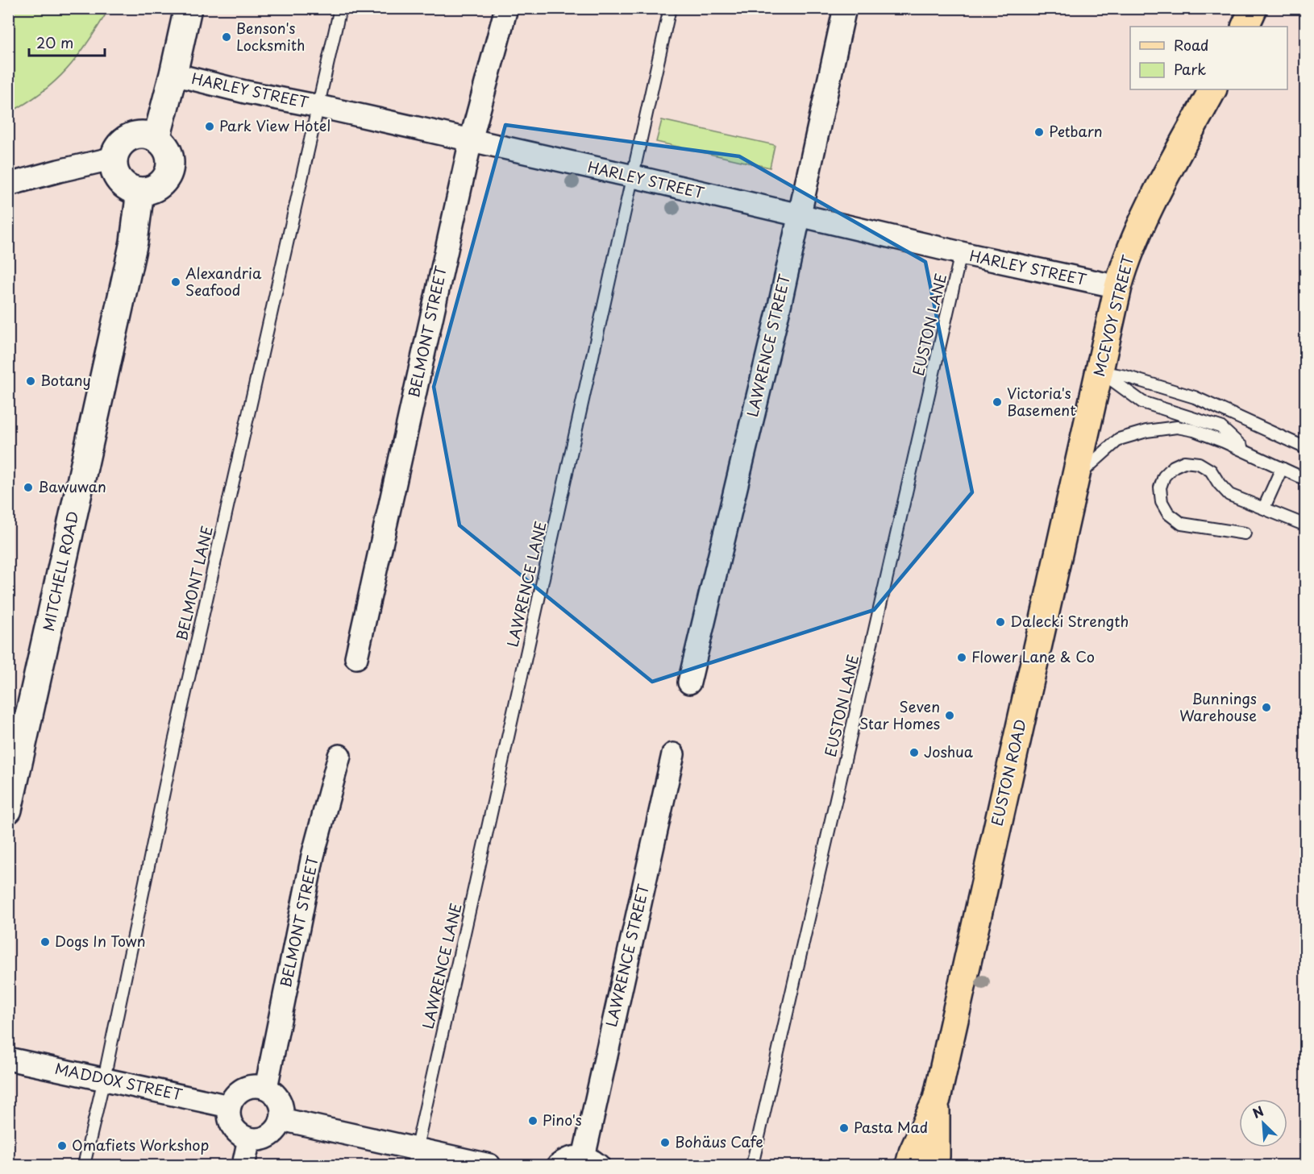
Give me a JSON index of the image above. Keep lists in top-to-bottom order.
{
  "streets": {
    "main road": ["MCEVOY STREET", "EUSTON ROAD"],
    "street": [
      "HARLEY STREET",
      "BELMONT STREET",
      "LAWRENCE STREET",
      "MITCHELL ROAD",
      "MADDOX STREET"
    ],
    "lane": ["EUSTON LANE", "BELMONT LANE", "LAWRENCE LANE"]
  },
  "crossings": [
    ["HARLEY STREET", "MCEVOY STREET"],
    ["HARLEY STREET", "EUSTON LANE"],
    ["HARLEY STREET", "BELMONT STREET"],
    ["HARLEY STREET", "LAWRENCE STREET"],
    ["HARLEY STREET", "BELMONT LANE"],
    ["HARLEY STREET", "LAWRENCE LANE"],
    ["MCEVOY STREET", "EUSTON ROAD"],
    ["BELMONT STREET", "MADDOX STREET"],
    ["BELMONT LANE", "MADDOX STREET"]
  ],
  "places": [
    "Benson's Locksmith",
    "Park View Hotel",
    "Petbarn",
    "Alexandria Seafood",
    "Botany",
    "Victoria's Basement",
    "Bawuwan",
    "Dalecki Strength",
    "Flower Lane & Co",
    "Bunnings Warehouse",
    "Seven Star Homes",
    "Joshua",
    "Dogs In Town",
    "Pino's",
    "Pasta Mad",
    "Bohäus Cafe",
    "Omafiets Workshop"
  ],
  "legend": ["Road", "Park"],
  "scale_bar": "20 m",
  "north": "top left"
}
